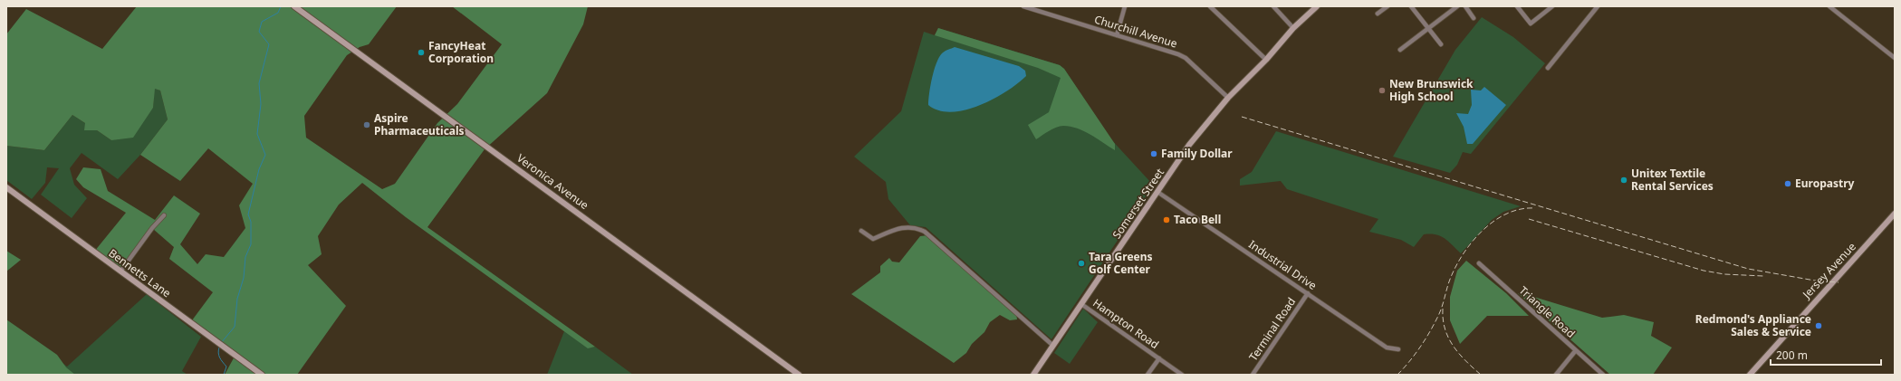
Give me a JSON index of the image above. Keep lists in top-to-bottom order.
{
  "streets": {
    "street": [
      "Churchill Avenue",
      "Veronica Avenue",
      "Somerset Street",
      "Industrial Drive",
      "Jersey Avenue",
      "Bennetts Lane",
      "Triangle Road",
      "Hampton Road",
      "Terminal Road"
    ]
  },
  "crossings": [
    ["Churchill Avenue", "Somerset Street"],
    ["Somerset Street", "Industrial Drive"],
    ["Somerset Street", "Hampton Road"],
    ["Industrial Drive", "Terminal Road"]
  ],
  "places": [
    "FancyHeat Corporation",
    "New Brunswick High School",
    "Aspire Pharmaceuticals",
    "Family Dollar",
    "Unitex Textile Rental Services",
    "Europastry",
    "Taco Bell",
    "Tara Greens Golf Center",
    "Redmond's Appliance Sales & Service"
  ],
  "scale_bar": "200 m"
}
